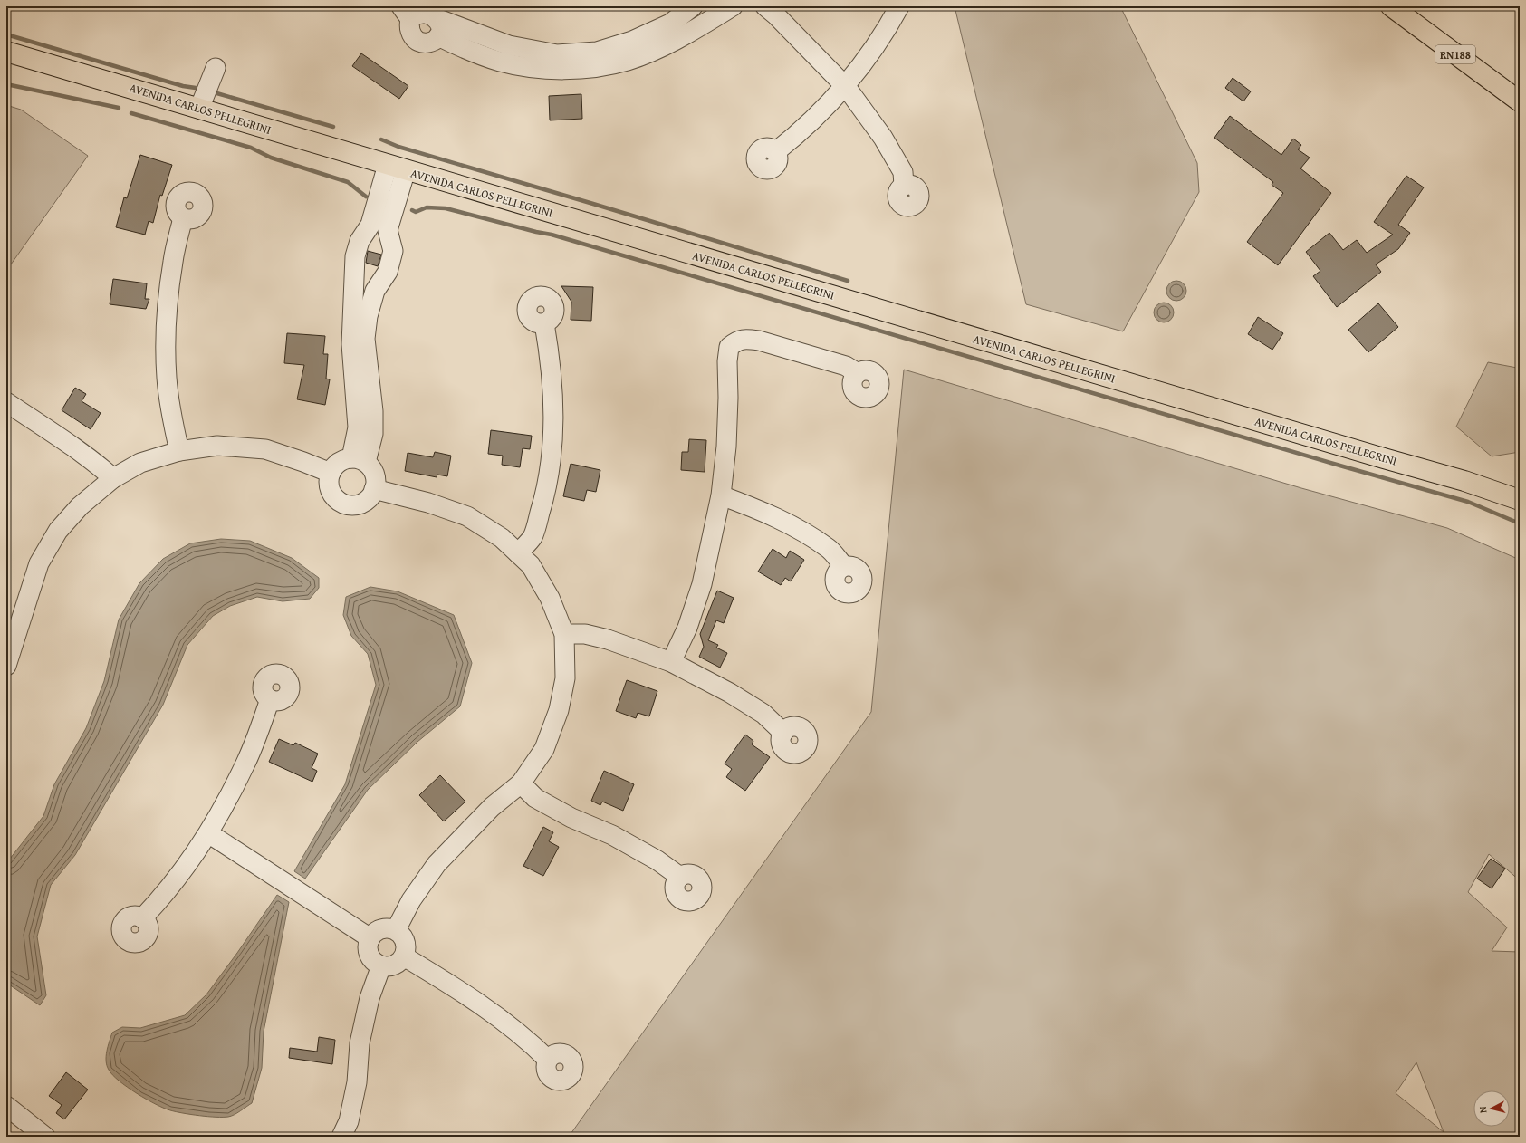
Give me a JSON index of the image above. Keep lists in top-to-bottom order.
{
  "streets": {
    "main road": ["RN188", "AVENIDA CARLOS PELLEGRINI"]
  },
  "north": "left"
}
